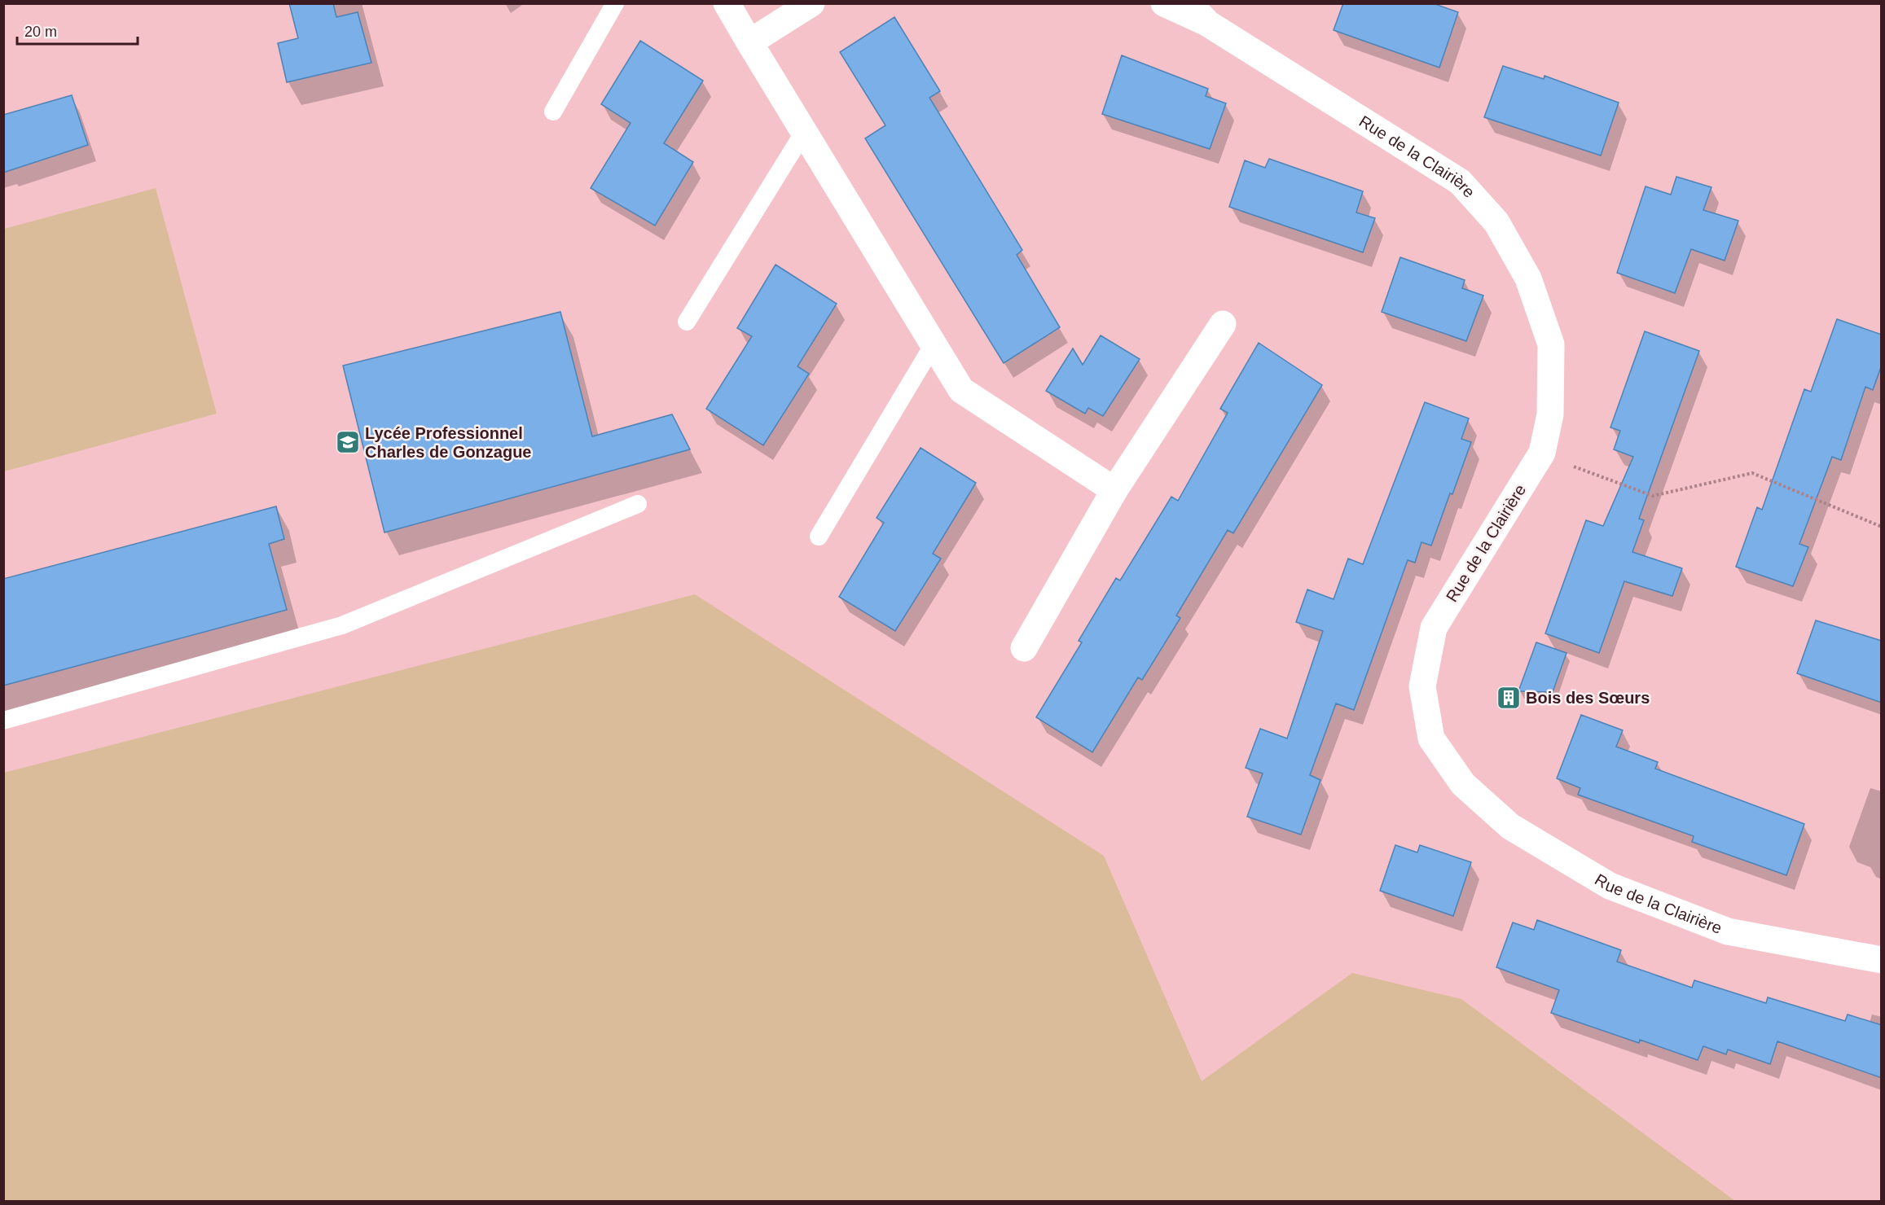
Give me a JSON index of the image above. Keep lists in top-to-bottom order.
{
  "streets": {
    "street": ["Rue de la Clairière"]
  },
  "places": {
    "school or university": ["Lycée Professionnel Charles de Gonzague"],
    "building": ["Bois des Sœurs"]
  },
  "scale_bar": "20 m"
}
